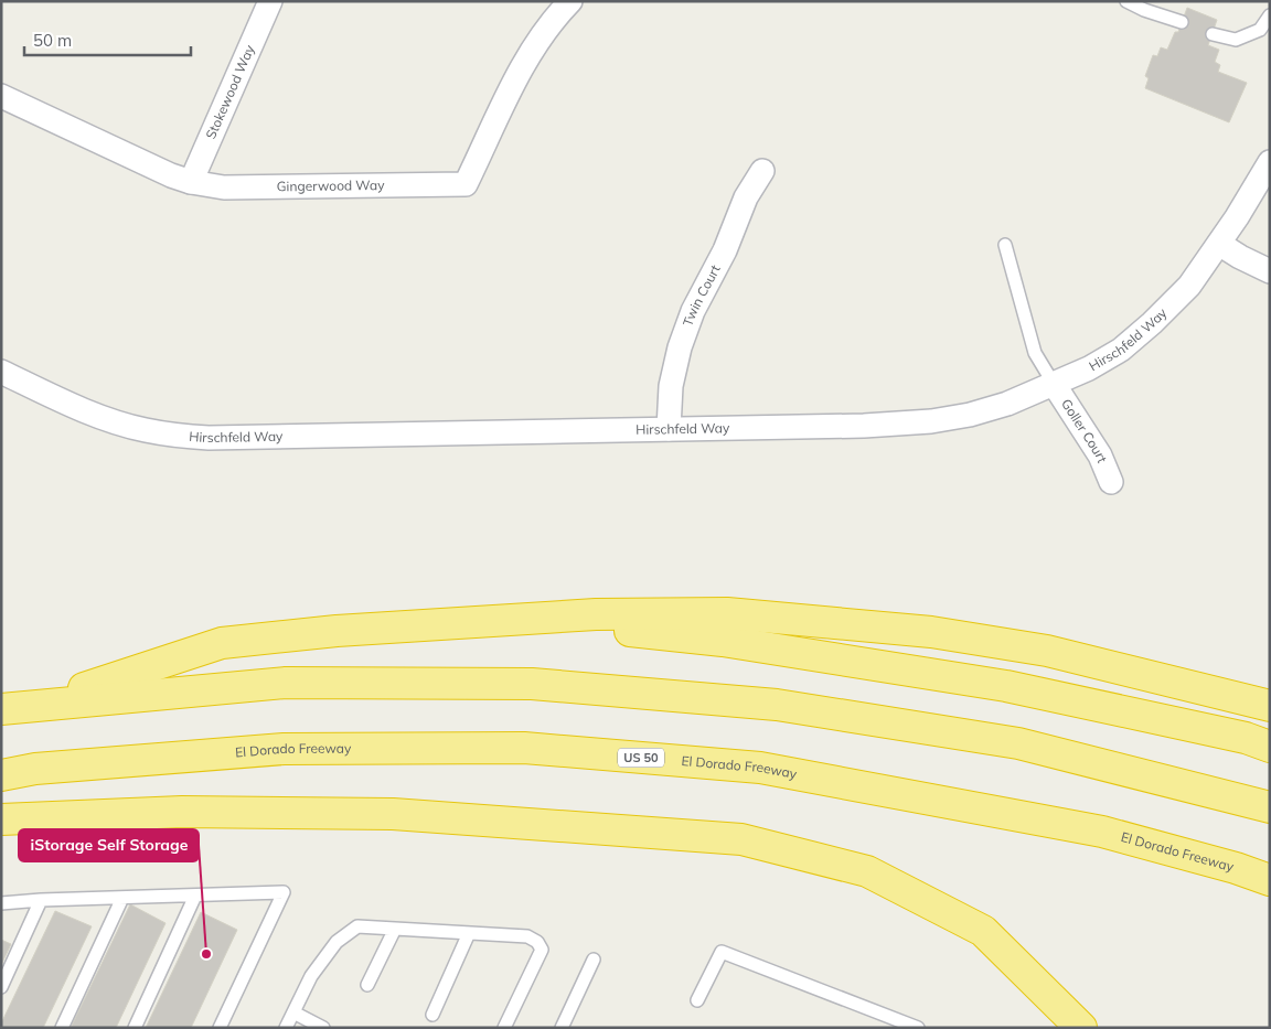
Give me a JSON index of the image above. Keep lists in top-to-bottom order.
{
  "streets": {
    "highway": ["El Dorado Freeway", "US 50"],
    "street": [
      "Stokewood Way",
      "Gingerwood Way",
      "Twin Court",
      "Hirschfeld Way",
      "Goller Court"
    ]
  },
  "crossings": [
    ["Stokewood Way", "Gingerwood Way"],
    ["Twin Court", "Hirschfeld Way"],
    ["Hirschfeld Way", "Goller Court"]
  ],
  "places": ["iStorage Self Storage"],
  "scale_bar": "50 m"
}
